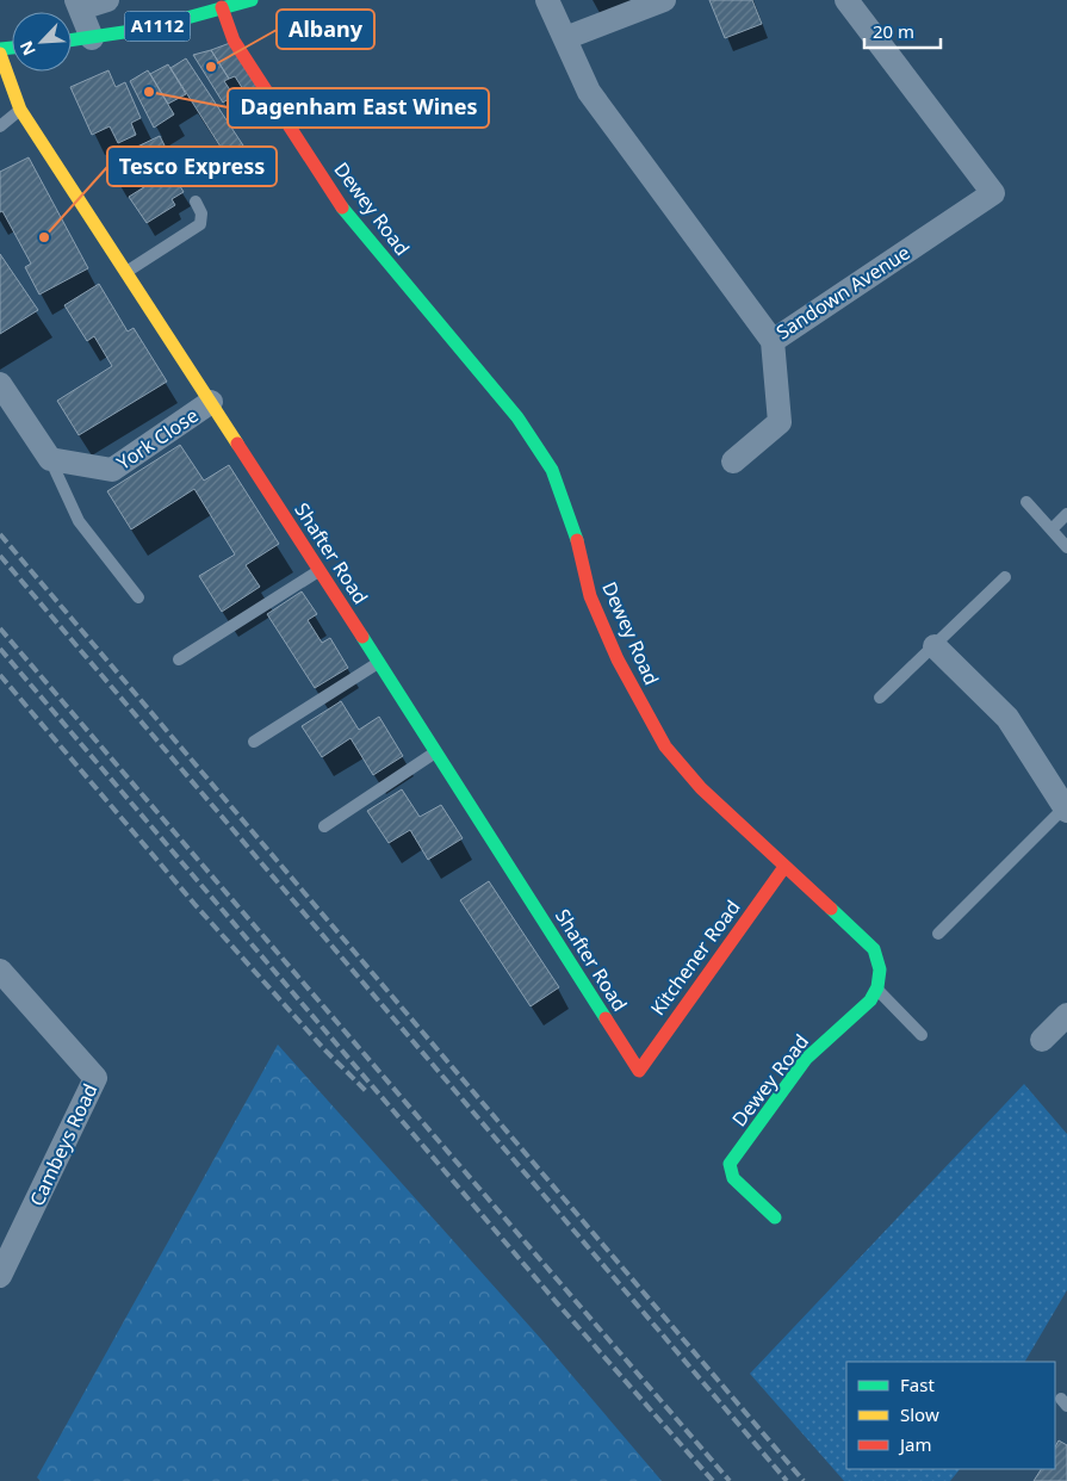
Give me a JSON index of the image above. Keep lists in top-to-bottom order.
{
  "streets": {
    "street": [
      "A1112",
      "Dewey Road",
      "Sandown Avenue",
      "York Close",
      "Shafter Road",
      "Kitchener Road",
      "Cambeys Road"
    ]
  },
  "crossings": [
    ["A1112", "Dewey Road"],
    ["Dewey Road", "Kitchener Road"],
    ["York Close", "Shafter Road"],
    ["Shafter Road", "Kitchener Road"]
  ],
  "places": ["Albany", "Dagenham East Wines", "Tesco Express"],
  "legend": ["Fast", "Slow", "Jam"],
  "scale_bar": "20 m",
  "north": "bottom left"
}
